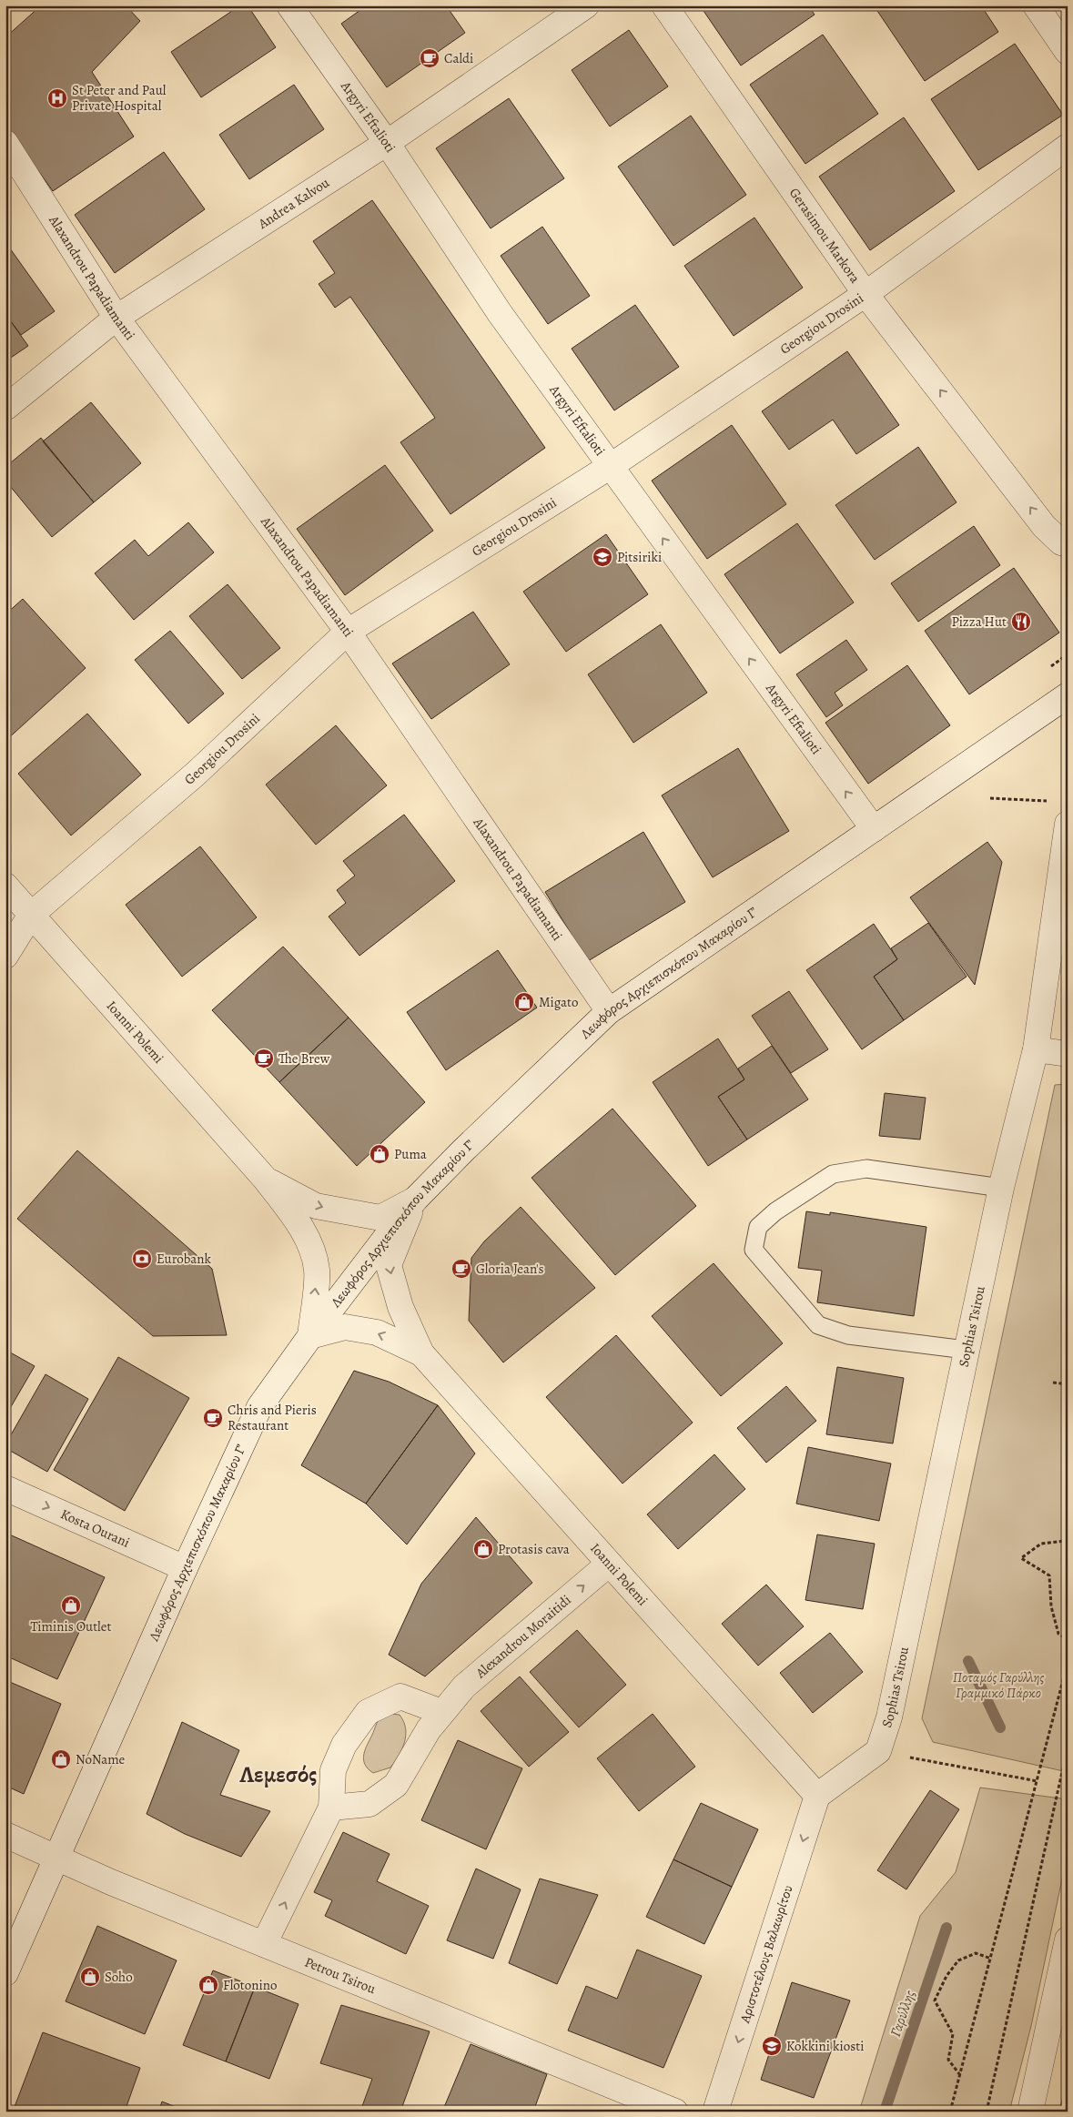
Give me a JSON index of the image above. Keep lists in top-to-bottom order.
{
  "streets": {
    "street": [
      "Argyri Eftalioti",
      "Andrea Kalvou",
      "Gerasimou Markora",
      "Alaxandrou Papadiamanti",
      "Georgiou Drosini",
      "Λεωφόρος Αρχιεπισκόπου Μακαρίου Γ’",
      "Ioanni Polemi",
      "Sophias Tsirou",
      "Kosta Ourani",
      "Alexandrou Moraitidi",
      "Αριστοτέλους Βαλαωρίτου",
      "Petrou Tsirou"
    ]
  },
  "crossings": [
    ["Argyri Eftalioti", "Andrea Kalvou"],
    ["Argyri Eftalioti", "Georgiou Drosini"],
    ["Argyri Eftalioti", "Λεωφόρος Αρχιεπισκόπου Μακαρίου Γ’"],
    ["Andrea Kalvou", "Alaxandrou Papadiamanti"],
    ["Gerasimou Markora", "Georgiou Drosini"],
    ["Alaxandrou Papadiamanti", "Georgiou Drosini"],
    ["Alaxandrou Papadiamanti", "Λεωφόρος Αρχιεπισκόπου Μακαρίου Γ’"],
    ["Georgiou Drosini", "Ioanni Polemi"],
    ["Λεωφόρος Αρχιεπισκόπου Μακαρίου Γ’", "Ioanni Polemi"],
    ["Λεωφόρος Αρχιεπισκόπου Μακαρίου Γ’", "Kosta Ourani"],
    ["Λεωφόρος Αρχιεπισκόπου Μακαρίου Γ’", "Petrou Tsirou"],
    ["Ioanni Polemi", "Alexandrou Moraitidi"],
    ["Ioanni Polemi", "Αριστοτέλους Βαλαωρίτου"]
  ],
  "one_way": [
    "Argyri Eftalioti",
    "Gerasimou Markora",
    "Kosta Ourani",
    "Alexandrou Moraitidi",
    "Αριστοτέλους Βαλαωρίτου"
  ],
  "districts": ["Λεμεσός"],
  "water": ["Γαρύλλης"],
  "parks": ["Ποταμός Γαρύλλης Γραμμικό Πάρκο"],
  "places": {
    "cafe": [
      "Caldi",
      "The Brew",
      "Gloria Jean's",
      "Chris and Pieris Restaurant"
    ],
    "hospital": ["St Peter and Paul Private Hospital"],
    "school or university": ["Pitsiriki", "Kokkini kiosti"],
    "restaurant": ["Pizza Hut"],
    "shop": [
      "Migato",
      "Puma",
      "Protasis cava",
      "Timinis Outlet",
      "NoName",
      "Soho",
      "Flotonino"
    ],
    "bank": ["Eurobank"]
  }
}
